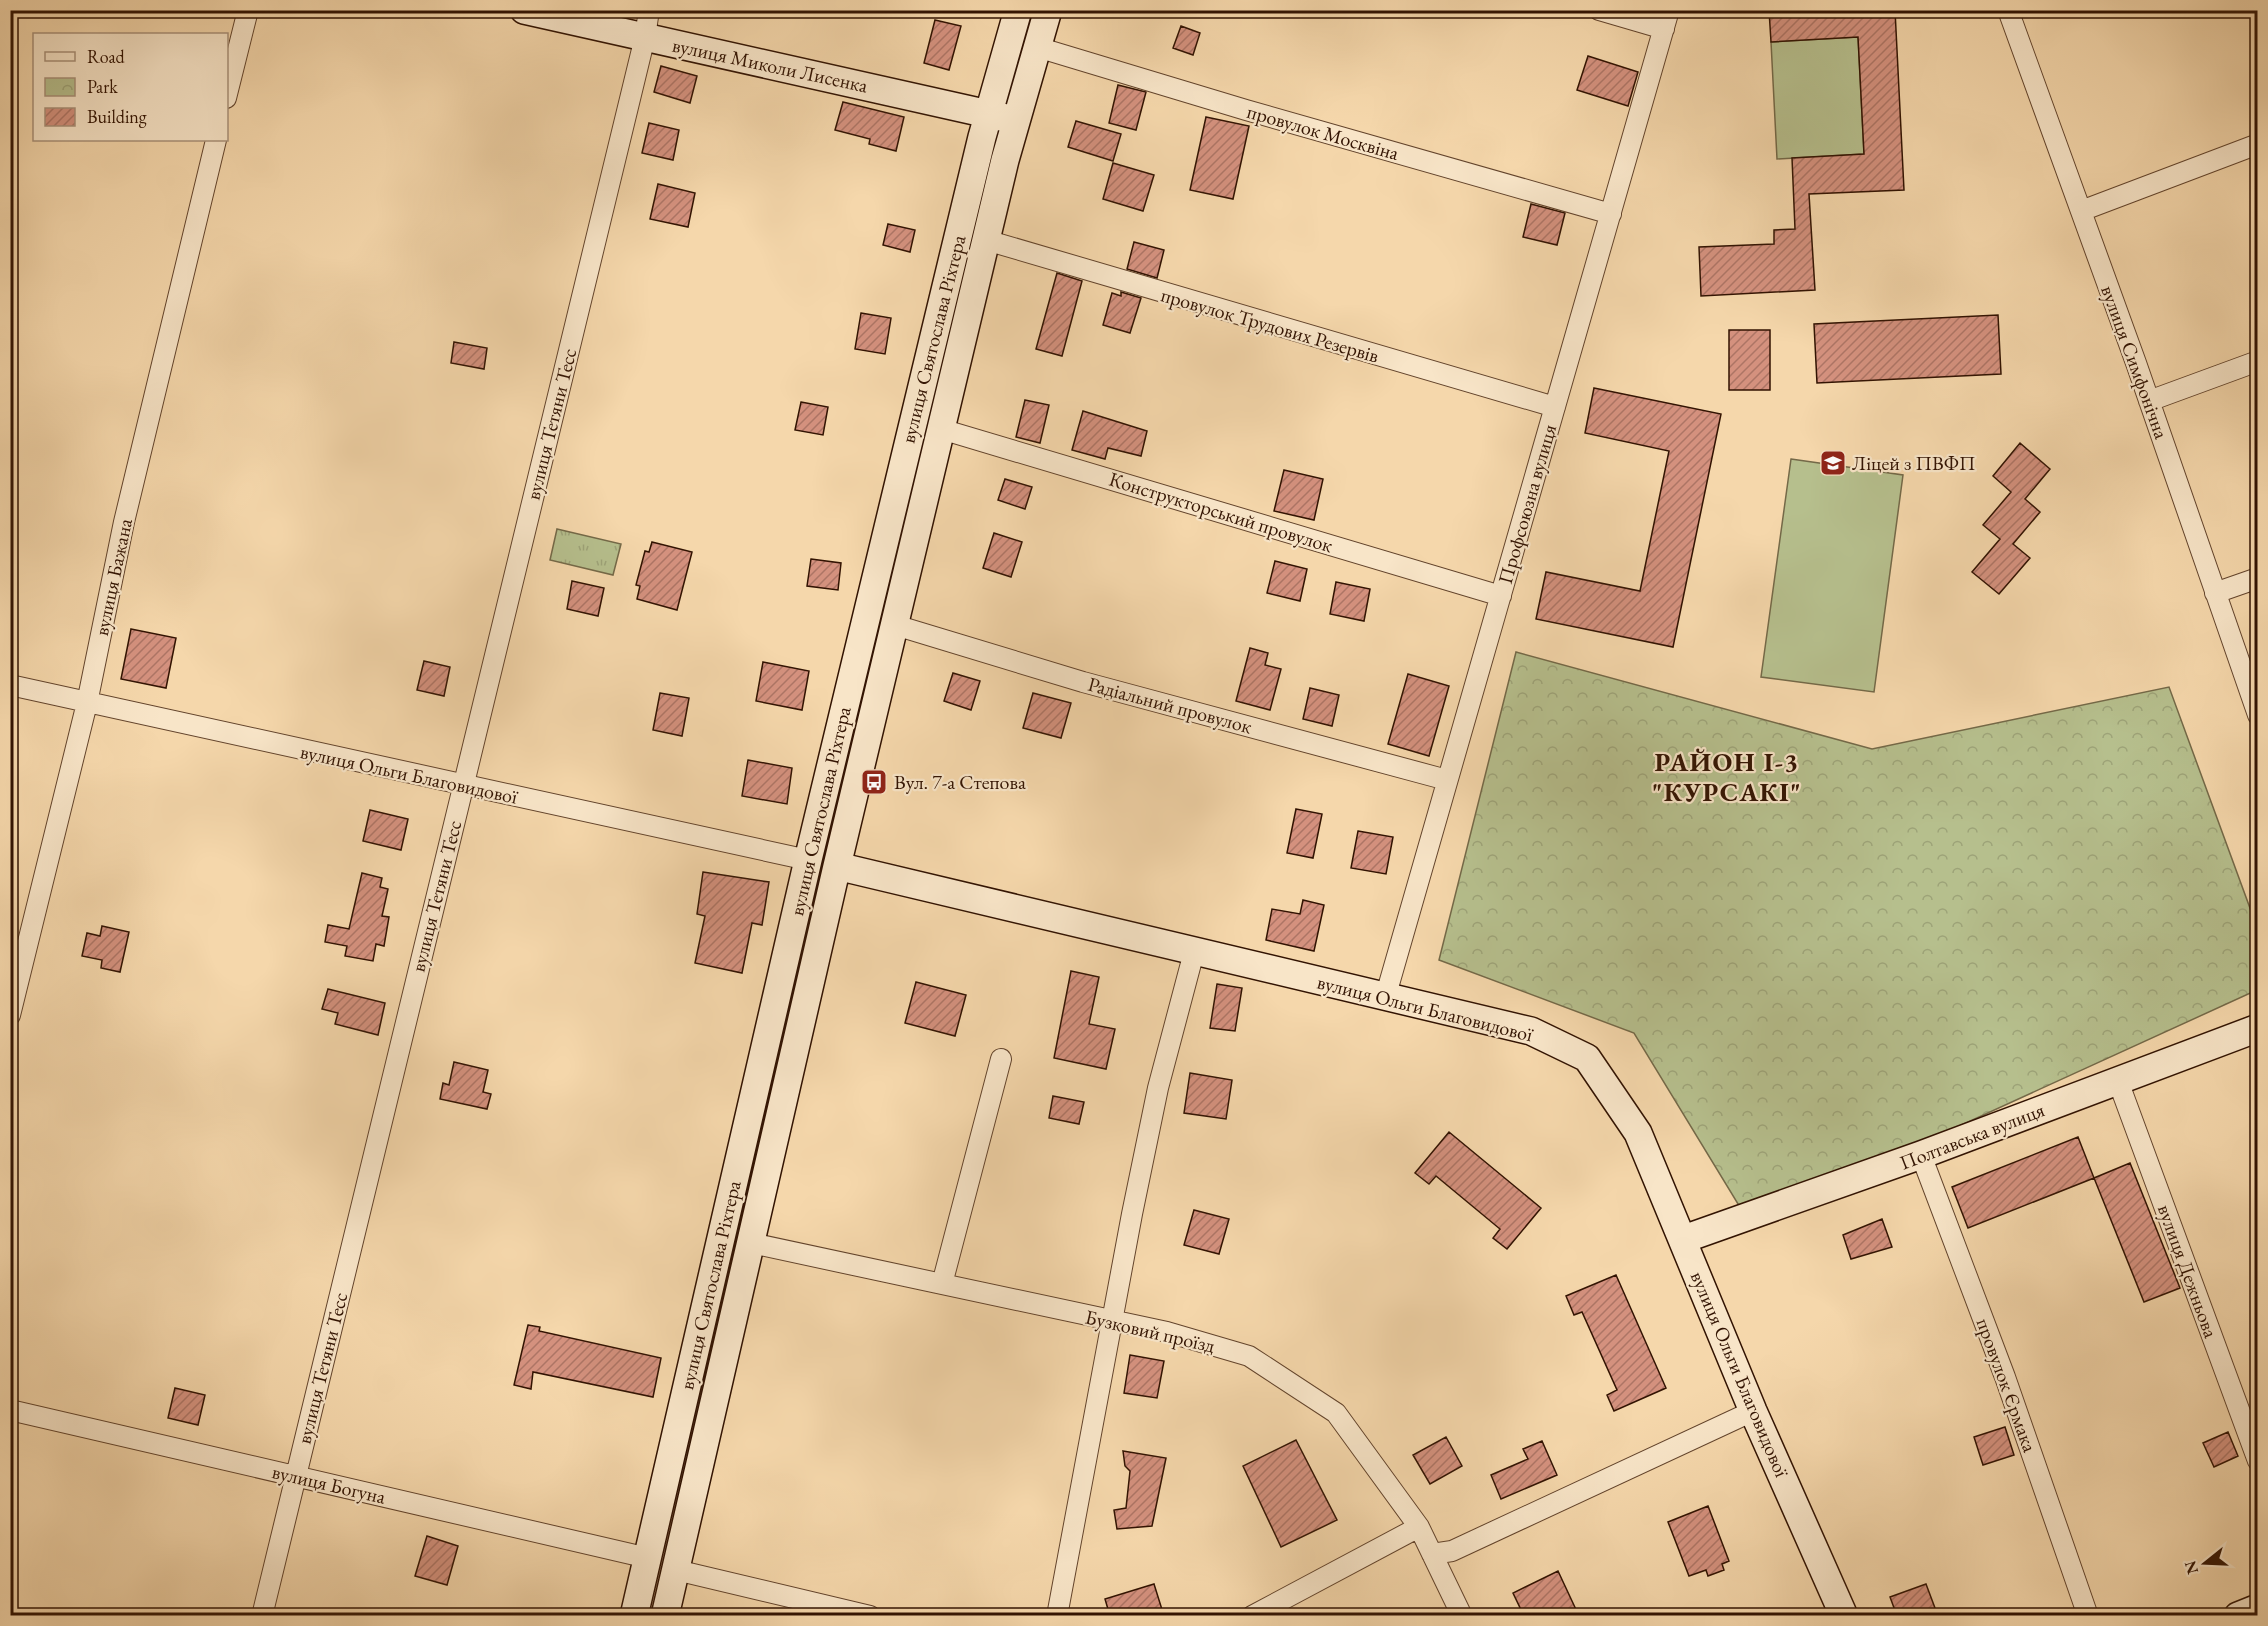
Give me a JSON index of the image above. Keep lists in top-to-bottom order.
{
  "streets": {
    "main road": [
      "вулиця Миколи Лисенка",
      "вулиця Святослава Ріхтера",
      "вулиця Ольги Благовидової",
      "Полтавська вулиця"
    ],
    "street": [
      "провулок Москвіна",
      "провулок Трудових Резервів",
      "вулиця Симфонічна",
      "вулиця Тетяни Тесс",
      "Профсоюзна вулиця",
      "Конструкторський провулок",
      "вулиця Бажана",
      "Радіальний провулок",
      "вулиця Дежньова",
      "Бузковий проїзд",
      "провулок Єрмака",
      "вулиця Богуна"
    ]
  },
  "crossings": [
    ["вулиця Миколи Лисенка", "вулиця Святослава Ріхтера"],
    ["вулиця Миколи Лисенка", "вулиця Тетяни Тесс"],
    ["провулок Москвіна", "вулиця Святослава Ріхтера"],
    ["провулок Москвіна", "Профсоюзна вулиця"],
    ["провулок Трудових Резервів", "вулиця Святослава Ріхтера"],
    ["провулок Трудових Резервів", "Профсоюзна вулиця"],
    ["вулиця Святослава Ріхтера", "Конструкторський провулок"],
    ["вулиця Святослава Ріхтера", "Радіальний провулок"],
    ["вулиця Святослава Ріхтера", "вулиця Ольги Благовидової"],
    ["вулиця Святослава Ріхтера", "Бузковий проїзд"],
    ["вулиця Святослава Ріхтера", "вулиця Богуна"],
    ["вулиця Тетяни Тесс", "вулиця Ольги Благовидової"],
    ["вулиця Тетяни Тесс", "вулиця Богуна"],
    ["Профсоюзна вулиця", "Конструкторський провулок"],
    ["Профсоюзна вулиця", "Радіальний провулок"],
    ["Профсоюзна вулиця", "вулиця Ольги Благовидової"],
    ["вулиця Бажана", "вулиця Ольги Благовидової"],
    ["вулиця Ольги Благовидової", "Полтавська вулиця"],
    ["Полтавська вулиця", "вулиця Дежньова"],
    ["Полтавська вулиця", "провулок Єрмака"]
  ],
  "districts": ["РАЙОН І-3 \"КУРСАКІ\""],
  "places": {
    "school or university": ["Ліцей з ПВФП"],
    "bus stop": ["Вул. 7-а Степова"]
  },
  "legend": ["Road", "Park", "Building"],
  "north": "left"
}
